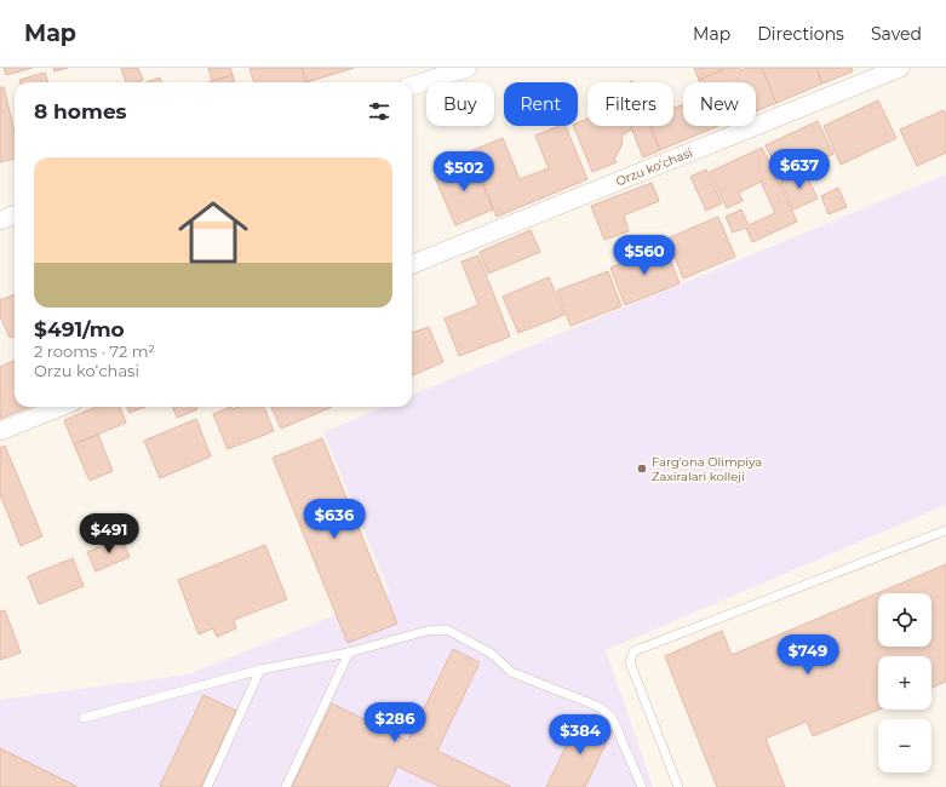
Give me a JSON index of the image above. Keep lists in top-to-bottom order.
{
  "streets": {
    "street": ["Orzu koʻchasi"]
  },
  "places": ["Farg'ona Olimpiya Zaxiralari kolleji"],
  "page": {
    "header": "Map",
    "nav": ["Map", "Directions", "Saved"],
    "chip": [
      "Buy",
      "Rent",
      "Filters",
      "New"
    ],
    "heading": "8 homes",
    "list": [
      {
        "name": "$491/mo",
        "note": "2 rooms · 72 m² · Orzu koʻchasi"
      }
    ],
    "price": [
      "$637",
      "$502",
      "$560",
      "$636",
      "$491",
      "$749",
      "$286",
      "$384"
    ],
    "map_buttons": ["+", "−"]
  }
}
